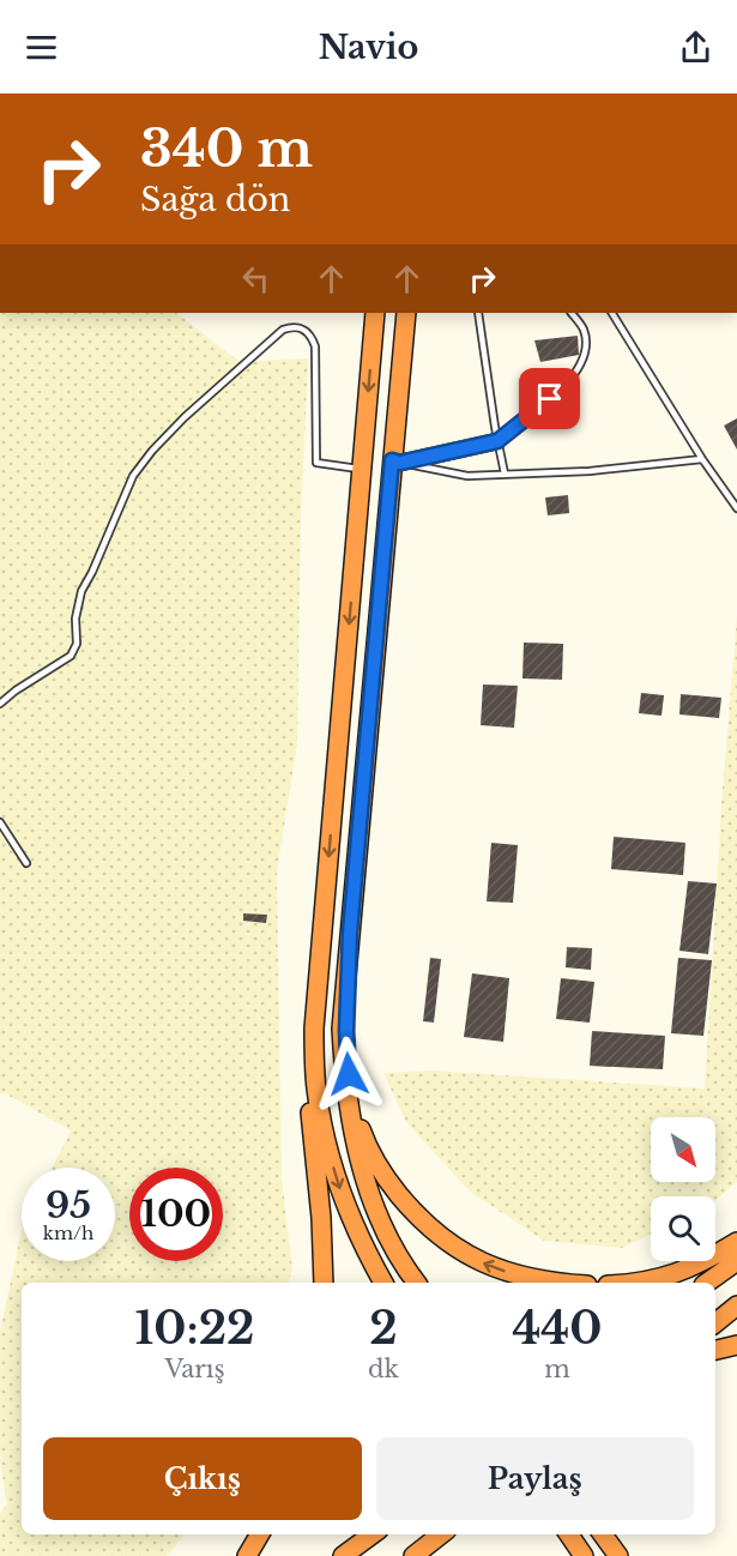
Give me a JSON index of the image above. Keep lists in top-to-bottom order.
{
  "north": "bottom right",
  "page": {
    "header": "Navio",
    "turn": ["340 m", "Sağa dön"],
    "speed": "95 km/h",
    "limit": "100",
    "eta": [
      "10:22",
      "Varış",
      "2",
      "dk",
      "440",
      "m"
    ],
    "buttons": ["Çıkış", "Paylaş"]
  }
}
